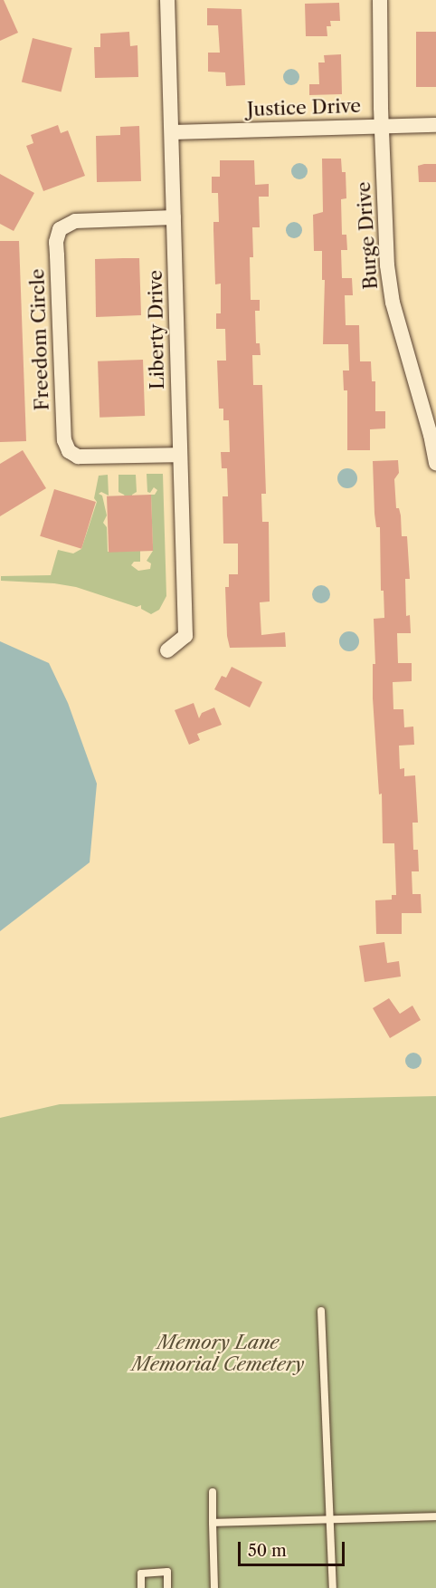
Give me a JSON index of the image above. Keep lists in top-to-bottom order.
{
  "streets": {
    "street": [
      "Justice Drive",
      "Burge Drive",
      "Liberty Drive",
      "Freedom Circle"
    ]
  },
  "crossings": [
    ["Justice Drive", "Burge Drive"],
    ["Justice Drive", "Liberty Drive"],
    ["Liberty Drive", "Freedom Circle"]
  ],
  "parks": ["Memory Lane Memorial Cemetery"],
  "scale_bar": "50 m"
}
